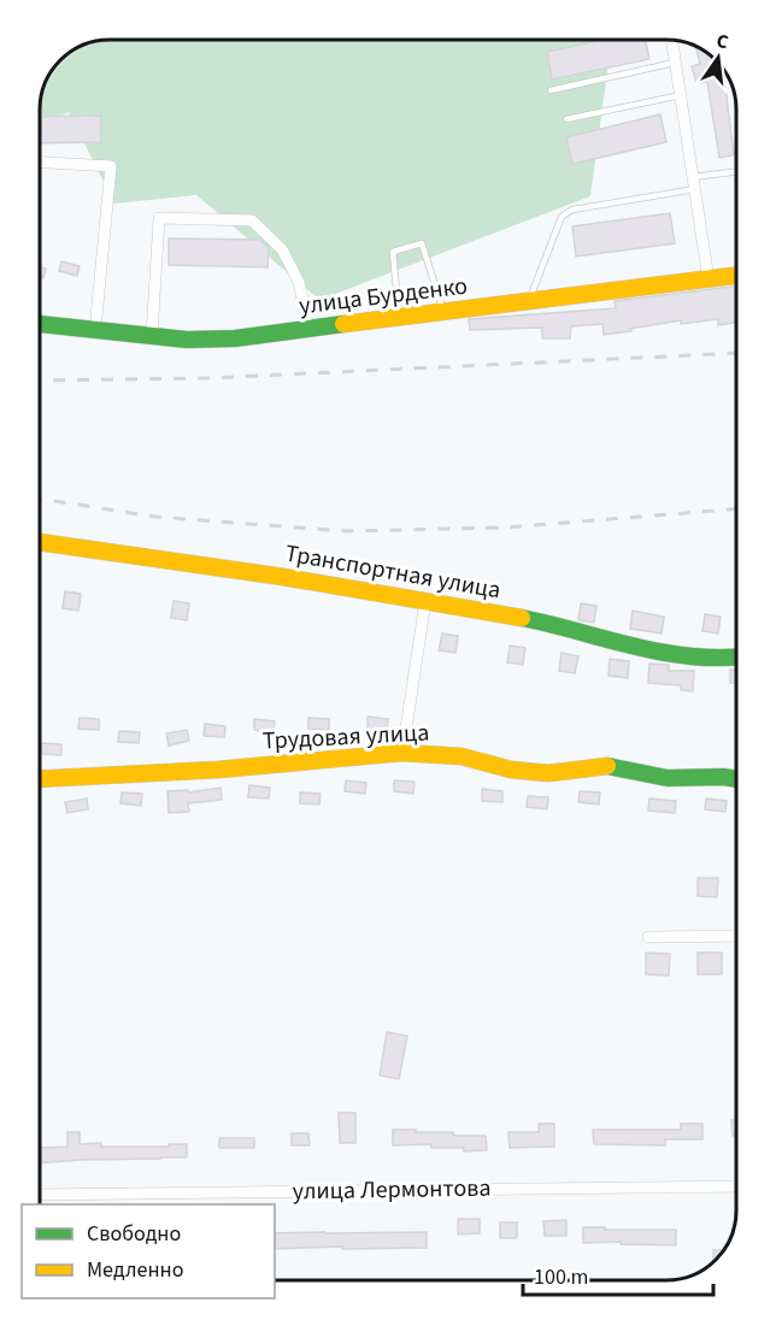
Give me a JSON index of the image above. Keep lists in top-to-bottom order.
{
  "streets": {
    "street": [
      "улица Бурденко",
      "Транспортная улица",
      "Трудовая улица",
      "улица Лермонтова"
    ]
  },
  "legend": ["Свободно", "Медленно"],
  "scale_bar": "100 m",
  "north": "top"
}
